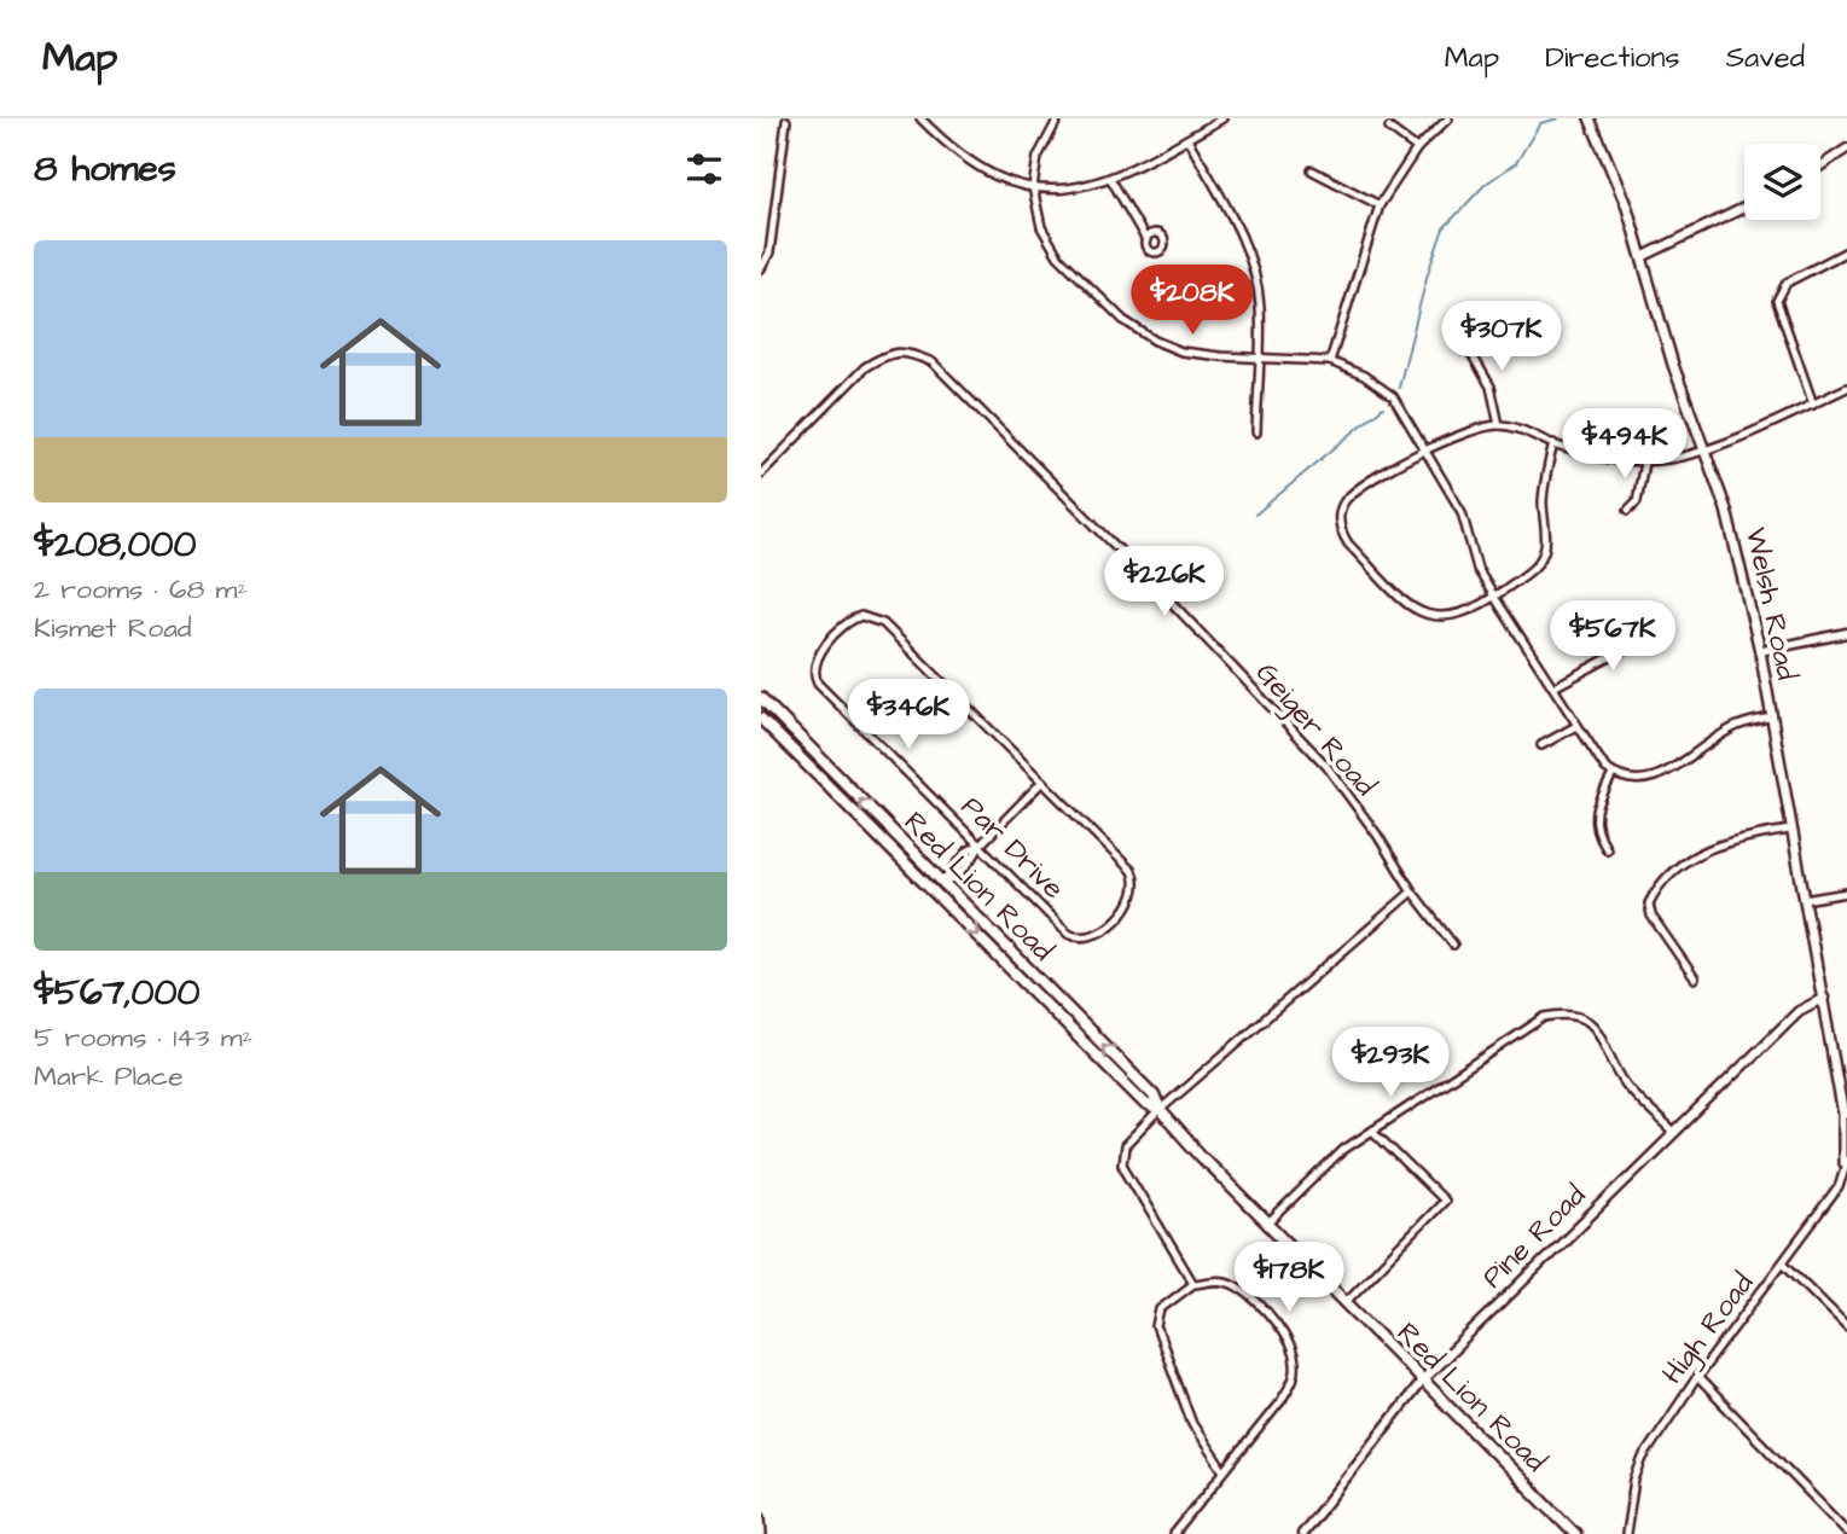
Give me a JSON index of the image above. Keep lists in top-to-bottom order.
{
  "streets": {
    "main road": ["Welsh Road", "Red Lion Road"],
    "street": [
      "Geiger Road",
      "Par Drive",
      "Pine Road",
      "High Road"
    ]
  },
  "crossings": [
    ["Welsh Road", "Pine Road"],
    ["Red Lion Road", "Pine Road"]
  ],
  "page": {
    "header": "Map",
    "nav": ["Map", "Directions", "Saved"],
    "heading": "8 homes",
    "list": [
      {
        "name": "$208,000",
        "note": "2 rooms · 68 m² · Kismet Road"
      },
      {
        "name": "$567,000",
        "note": "5 rooms · 143 m² · Mark Place"
      }
    ],
    "price": [
      "$208K",
      "$307K",
      "$494K",
      "$226K",
      "$567K",
      "$346K",
      "$293K",
      "$178K"
    ]
  }
}
